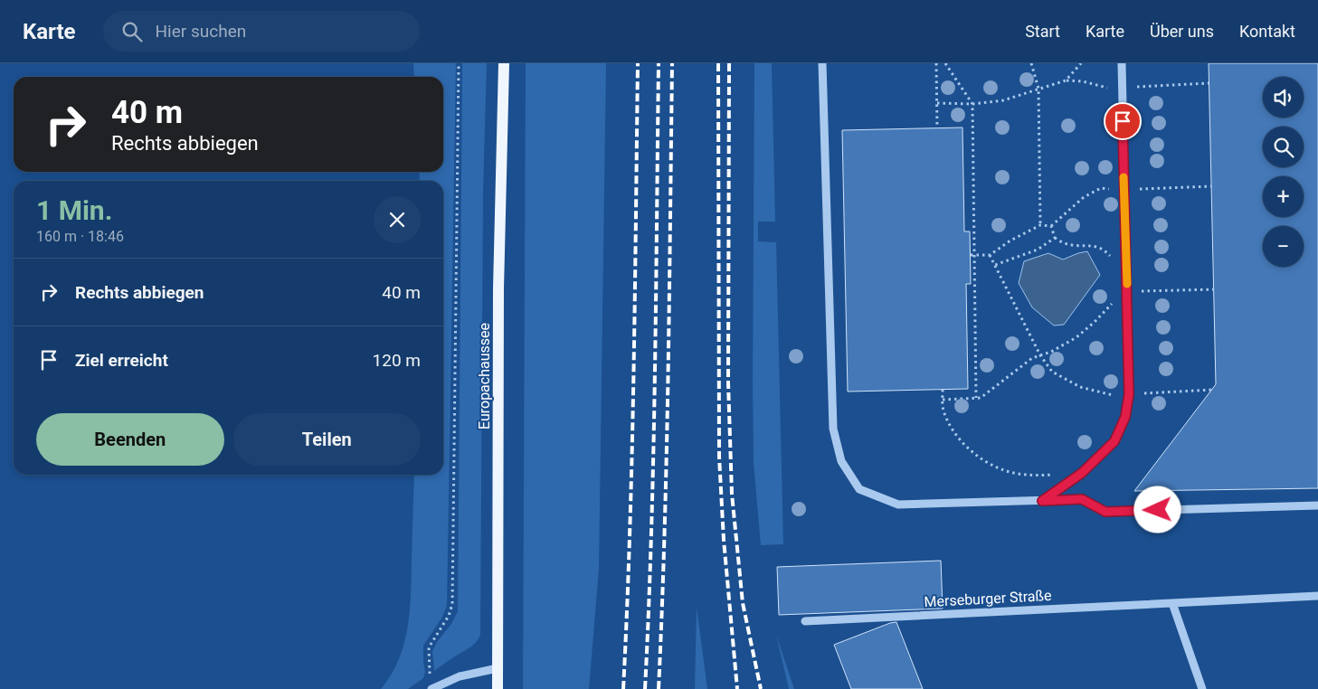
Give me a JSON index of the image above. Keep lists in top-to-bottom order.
{
  "streets": {
    "main road": ["Europachaussee"],
    "lane": ["Merseburger Straße"]
  },
  "page": {
    "header": "Karte",
    "search": "Hier suchen",
    "nav": [
      "Start",
      "Karte",
      "Über uns",
      "Kontakt"
    ],
    "map_buttons": ["+", "−"],
    "turn": ["40 m", "Rechts abbiegen"],
    "heading": ["1 Min.", "160 m · 18:46"],
    "list": [
      {
        "name": "Rechts abbiegen",
        "value": "40 m"
      },
      {
        "name": "Ziel erreicht",
        "value": "120 m"
      }
    ],
    "buttons": ["Beenden", "Teilen"]
  }
}
